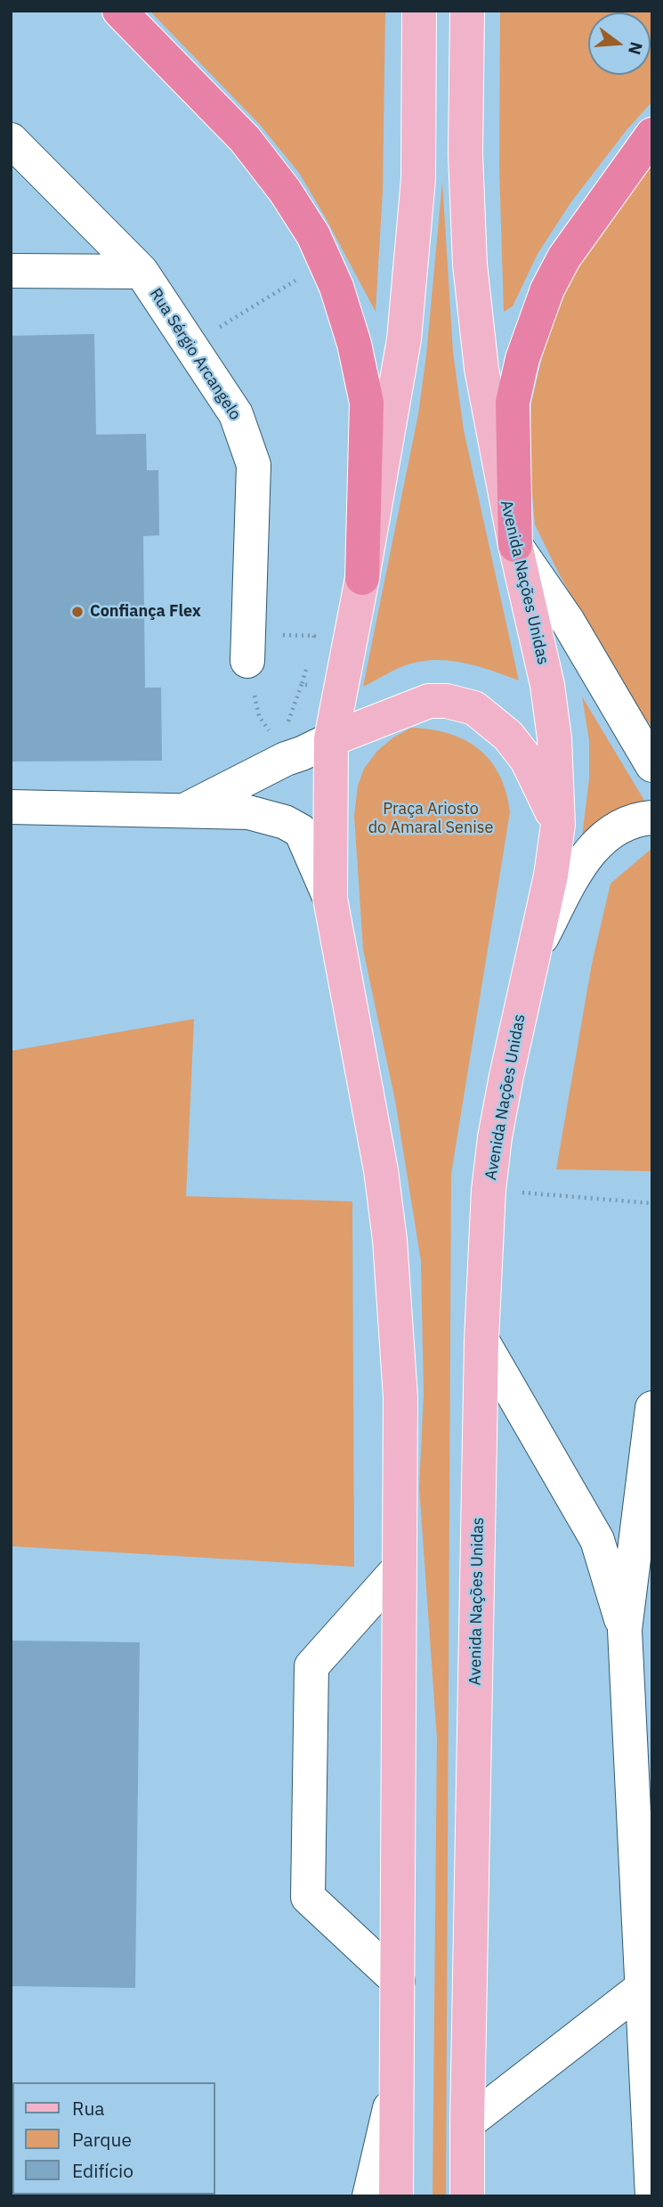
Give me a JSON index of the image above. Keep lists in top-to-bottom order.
{
  "streets": {
    "main road": ["Avenida Nações Unidas"],
    "street": ["Rua Sérgio Arcangelo"]
  },
  "parks": ["Praça Ariosto do Amaral Senise"],
  "places": ["Confiança Flex"],
  "legend": ["Rua", "Parque", "Edifício"],
  "north": "right"
}
